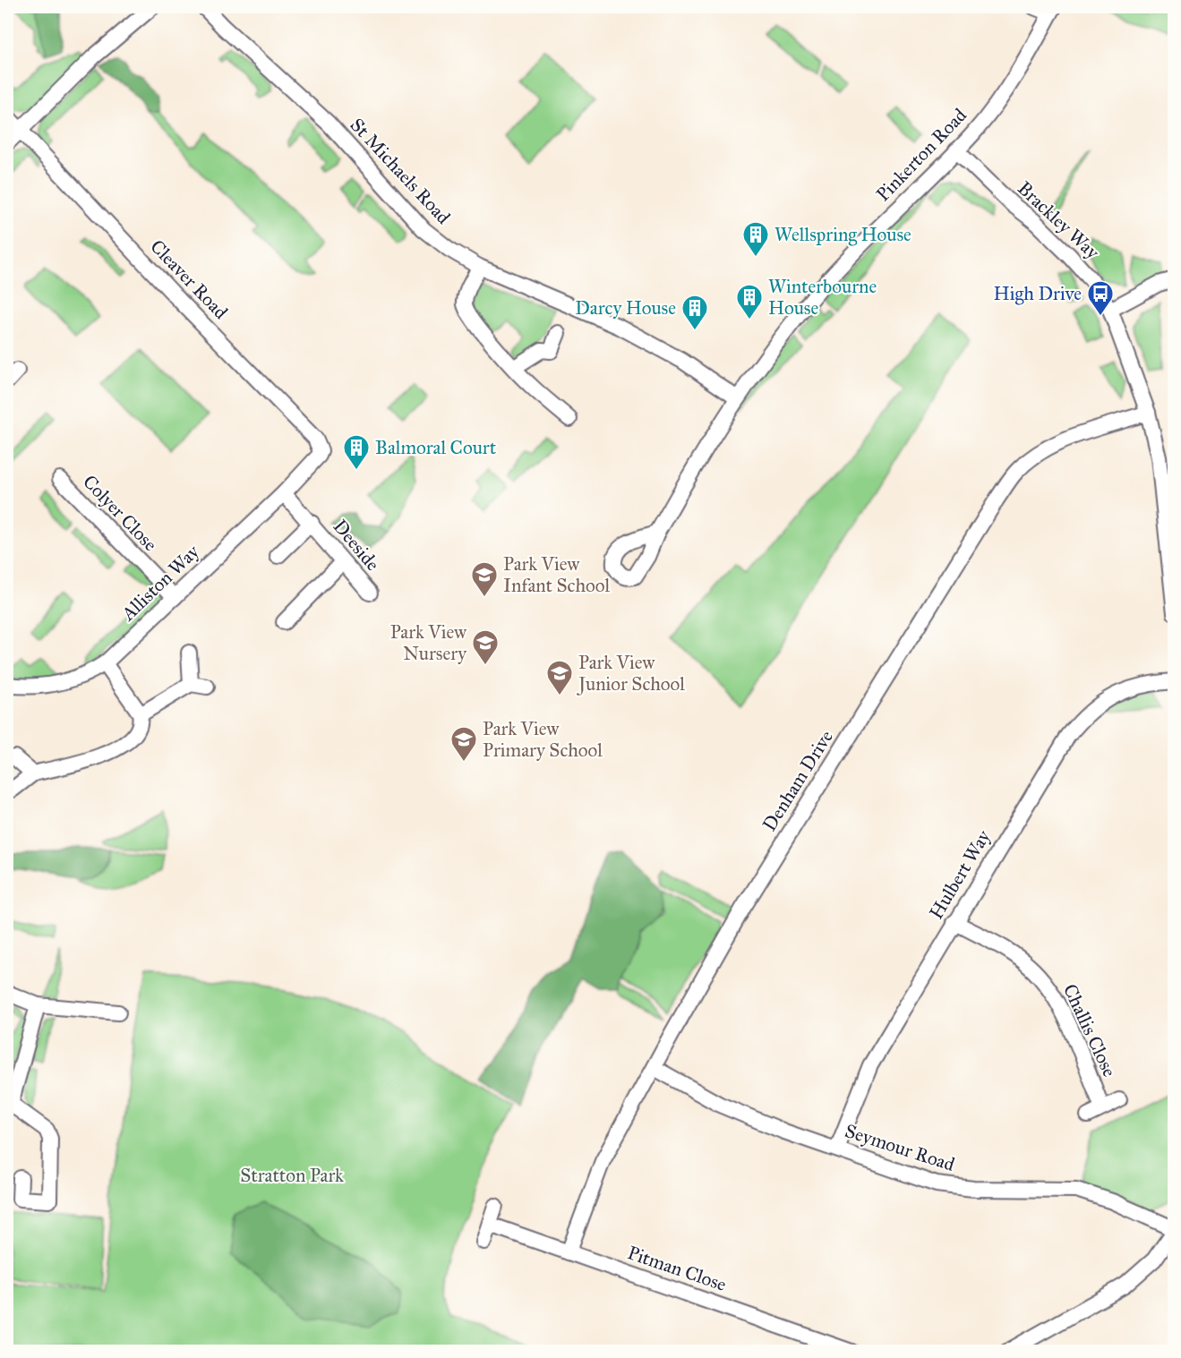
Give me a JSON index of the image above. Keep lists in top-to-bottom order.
{
  "streets": {
    "street": [
      "Pinkerton Road",
      "St Michaels Road",
      "Brackley Way",
      "Cleaver Road",
      "Colyer Close",
      "Deeside",
      "Alliston Way",
      "Denham Drive",
      "Hulbert Way",
      "Challis Close",
      "Seymour Road",
      "Pitman Close"
    ]
  },
  "crossings": [
    ["Pinkerton Road", "St Michaels Road"],
    ["Pinkerton Road", "Brackley Way"],
    ["Brackley Way", "Denham Drive"],
    ["Cleaver Road", "Alliston Way"],
    ["Colyer Close", "Alliston Way"],
    ["Deeside", "Alliston Way"],
    ["Denham Drive", "Seymour Road"],
    ["Denham Drive", "Pitman Close"],
    ["Hulbert Way", "Challis Close"],
    ["Hulbert Way", "Seymour Road"]
  ],
  "parks": ["Stratton Park"],
  "places": {
    "building": [
      "Wellspring House",
      "Winterbourne House",
      "Darcy House",
      "Balmoral Court"
    ],
    "bus stop": ["High Drive"],
    "school or university": [
      "Park View Infant School",
      "Park View Nursery",
      "Park View Junior School",
      "Park View Primary School"
    ]
  }
}
